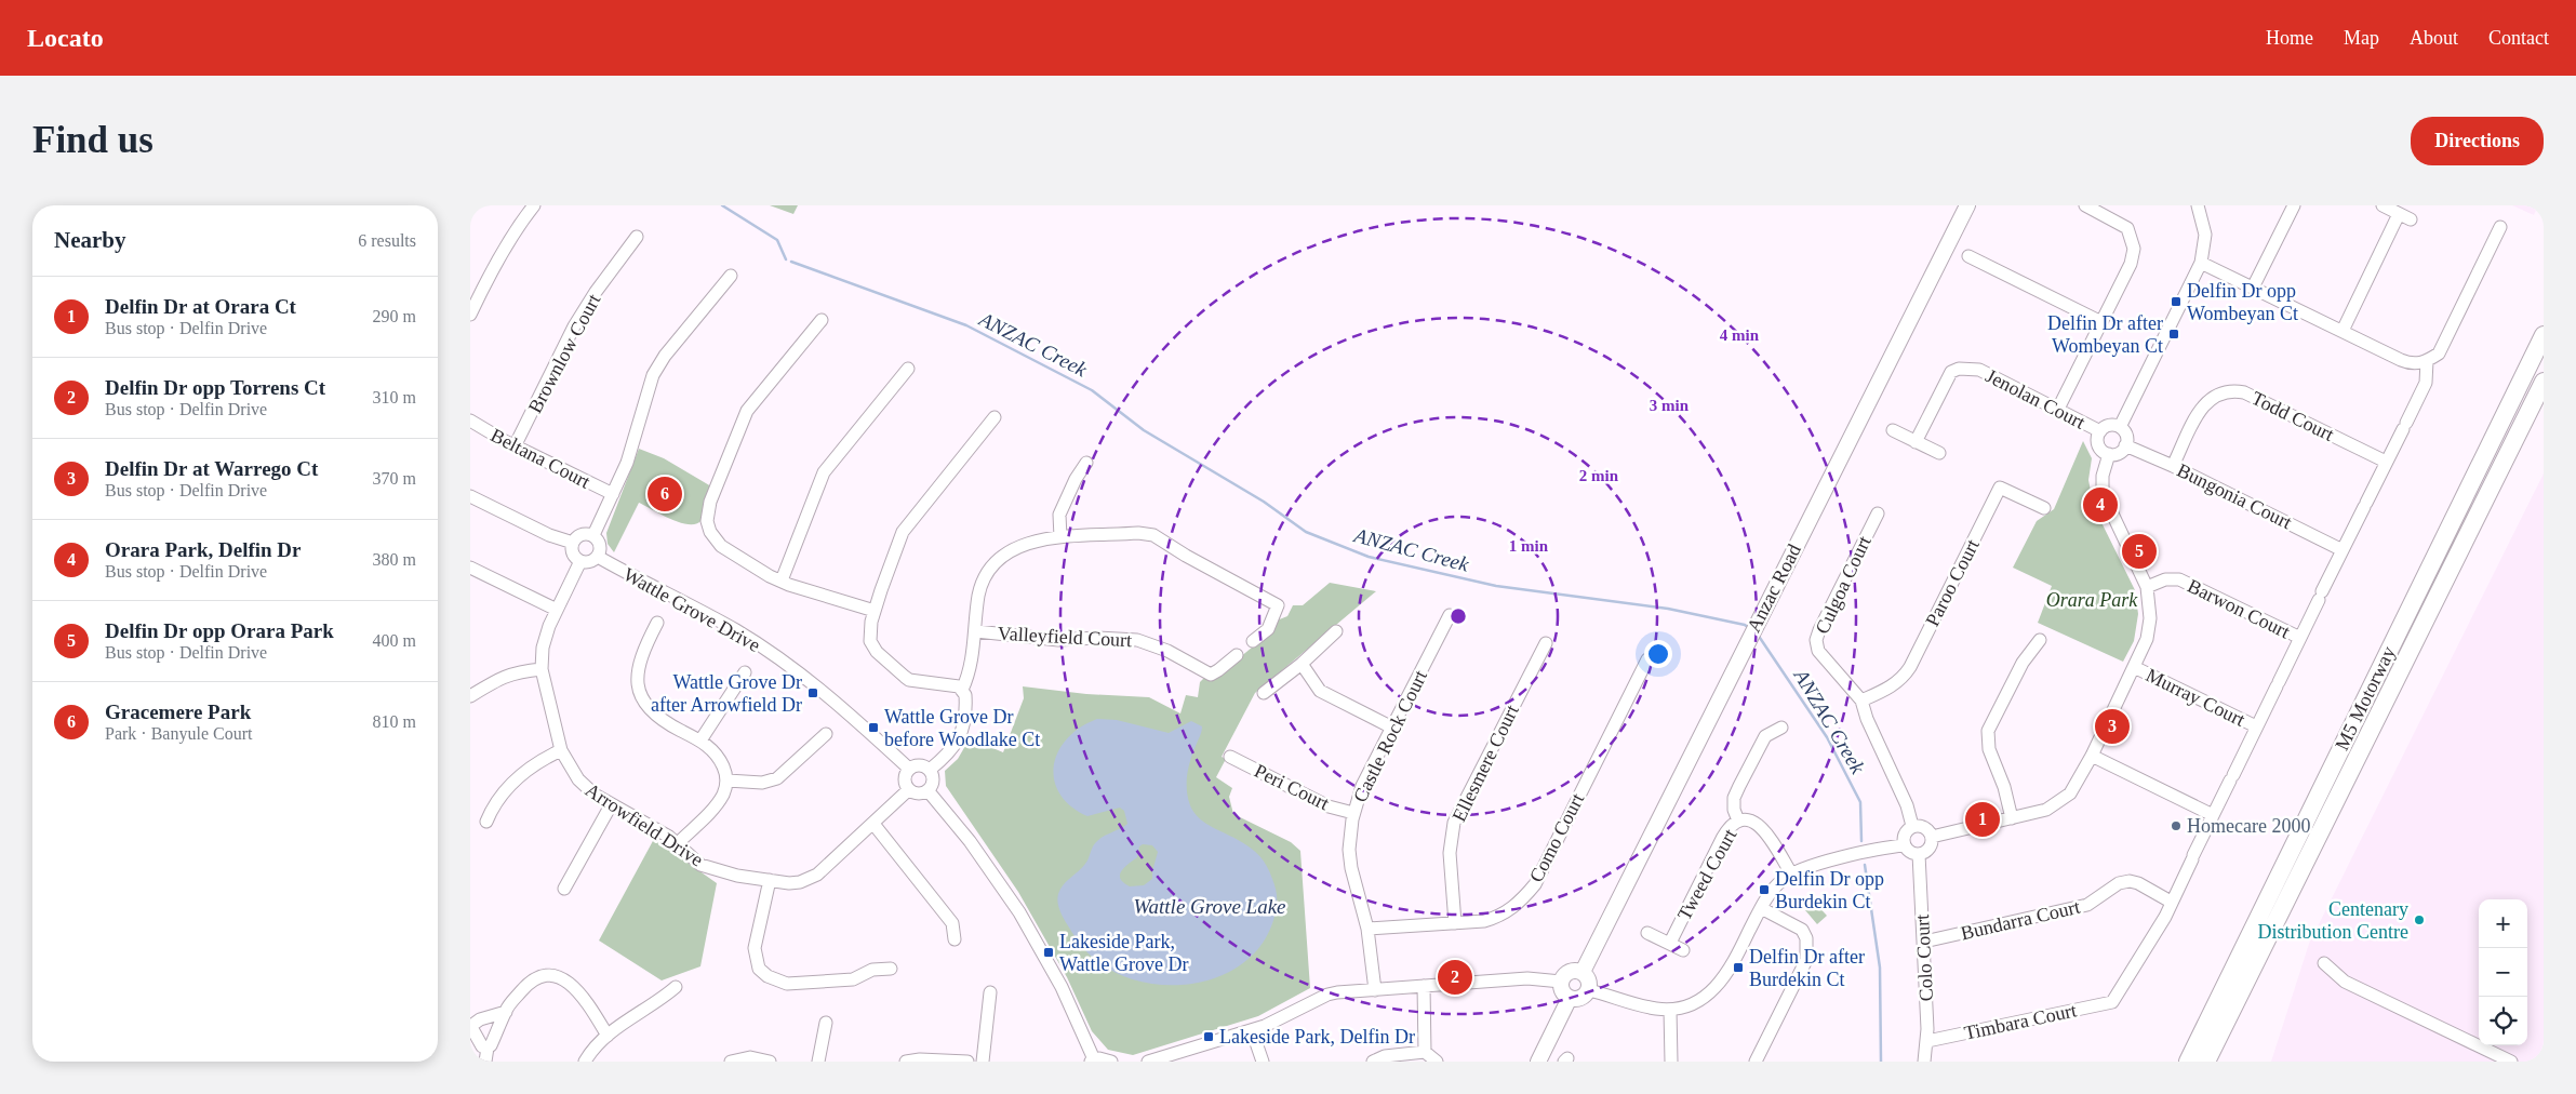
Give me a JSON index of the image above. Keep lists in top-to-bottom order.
{
  "streets": {
    "highway": ["M5 Motorway"],
    "main road": ["Anzac Road"],
    "street": [
      "Brownlow Court",
      "Jenolan Court",
      "Todd Court",
      "Beltana Court",
      "Bungonia Court",
      "Paroo Court",
      "Culgoa Court",
      "Barwon Court",
      "Wattle Grove Drive",
      "Valleyfield Court",
      "Murray Court",
      "Castle Rock Court",
      "Ellesmere Court",
      "Peri Court",
      "Arrowfield Drive",
      "Como Court",
      "Tweed Court",
      "Bundarra Court",
      "Colo Court",
      "Timbara Court"
    ]
  },
  "crossings": [
    ["Brownlow Court", "Beltana Court"],
    ["Jenolan Court", "Bungonia Court"],
    ["Todd Court", "Bungonia Court"],
    ["Bungonia Court", "Barwon Court"],
    ["Paroo Court", "Culgoa Court"],
    ["Culgoa Court", "Colo Court"],
    ["Barwon Court", "Murray Court"],
    ["Wattle Grove Drive", "Arrowfield Drive"],
    ["Castle Rock Court", "Peri Court"],
    ["Castle Rock Court", "Como Court"],
    ["Ellesmere Court", "Como Court"],
    ["Bundarra Court", "Colo Court"],
    ["Bundarra Court", "Timbara Court"],
    ["Colo Court", "Timbara Court"]
  ],
  "water": ["ANZAC Creek", "Wattle Grove Lake"],
  "parks": ["Orara Park"],
  "places": {
    "transit": [
      "Delfin Dr opp Wombeyan Ct",
      "Delfin Dr after Wombeyan Ct",
      "Wattle Grove Dr after Arrowfield Dr",
      "Wattle Grove Dr before Woodlake Ct",
      "Delfin Dr opp Burdekin Ct",
      "Lakeside Park, Wattle Grove Dr",
      "Delfin Dr after Burdekin Ct",
      "Lakeside Park, Delfin Dr"
    ],
    "other": ["Homecare 2000", "Centenary Distribution Centre"]
  },
  "page": {
    "header": "Locato",
    "nav": [
      "Home",
      "Map",
      "About",
      "Contact"
    ],
    "buttons": "Directions",
    "title": "Find us",
    "heading": ["Nearby", "6 results"],
    "list": [
      {
        "mark": "1",
        "name": "Delfin Dr at Orara Ct",
        "note": "Bus stop · Delfin Drive",
        "value": "290 m"
      },
      {
        "mark": "2",
        "name": "Delfin Dr opp Torrens Ct",
        "note": "Bus stop · Delfin Drive",
        "value": "310 m"
      },
      {
        "mark": "3",
        "name": "Delfin Dr at Warrego Ct",
        "note": "Bus stop · Delfin Drive",
        "value": "370 m"
      },
      {
        "mark": "4",
        "name": "Orara Park, Delfin Dr",
        "note": "Bus stop · Delfin Drive",
        "value": "380 m"
      },
      {
        "mark": "5",
        "name": "Delfin Dr opp Orara Park",
        "note": "Bus stop · Delfin Drive",
        "value": "400 m"
      },
      {
        "mark": "6",
        "name": "Gracemere Park",
        "note": "Park · Banyule Court",
        "value": "810 m"
      }
    ],
    "pins": [
      "6",
      "4",
      "5",
      "3",
      "1",
      "2"
    ],
    "map_buttons": ["+", "−"]
  },
  "rings": [
    "4 min",
    "3 min",
    "2 min",
    "1 min"
  ]
}
